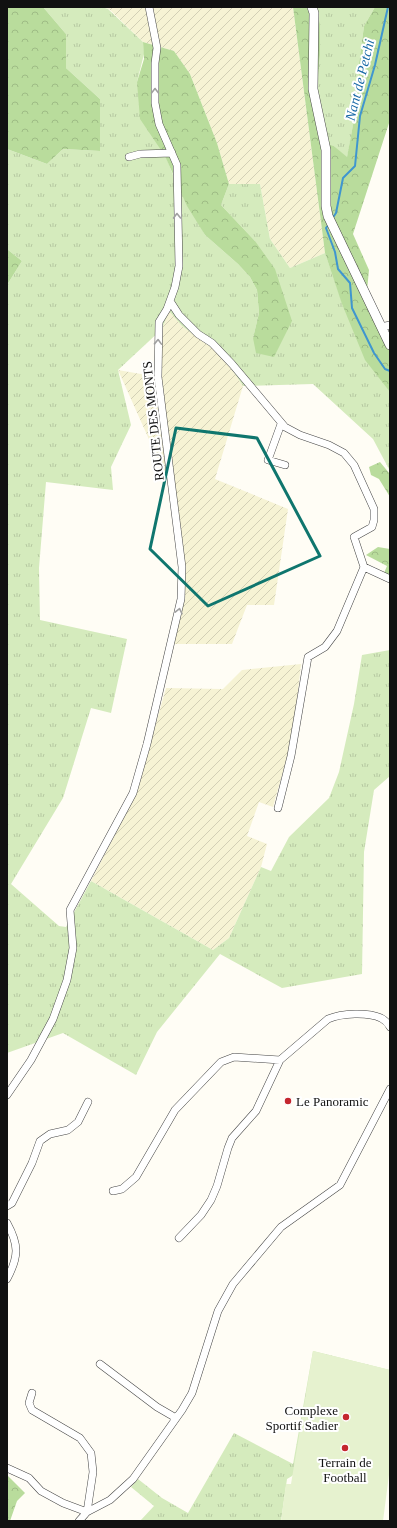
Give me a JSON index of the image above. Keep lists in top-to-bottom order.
{
  "streets": {
    "street": ["ROUTE DES MONTS"]
  },
  "one_way": ["ROUTE DES MONTS"],
  "water": ["Nant de Petchi"],
  "places": ["Le Panoramic", "Complexe Sportif Sadier", "Terrain de Football"]
}
